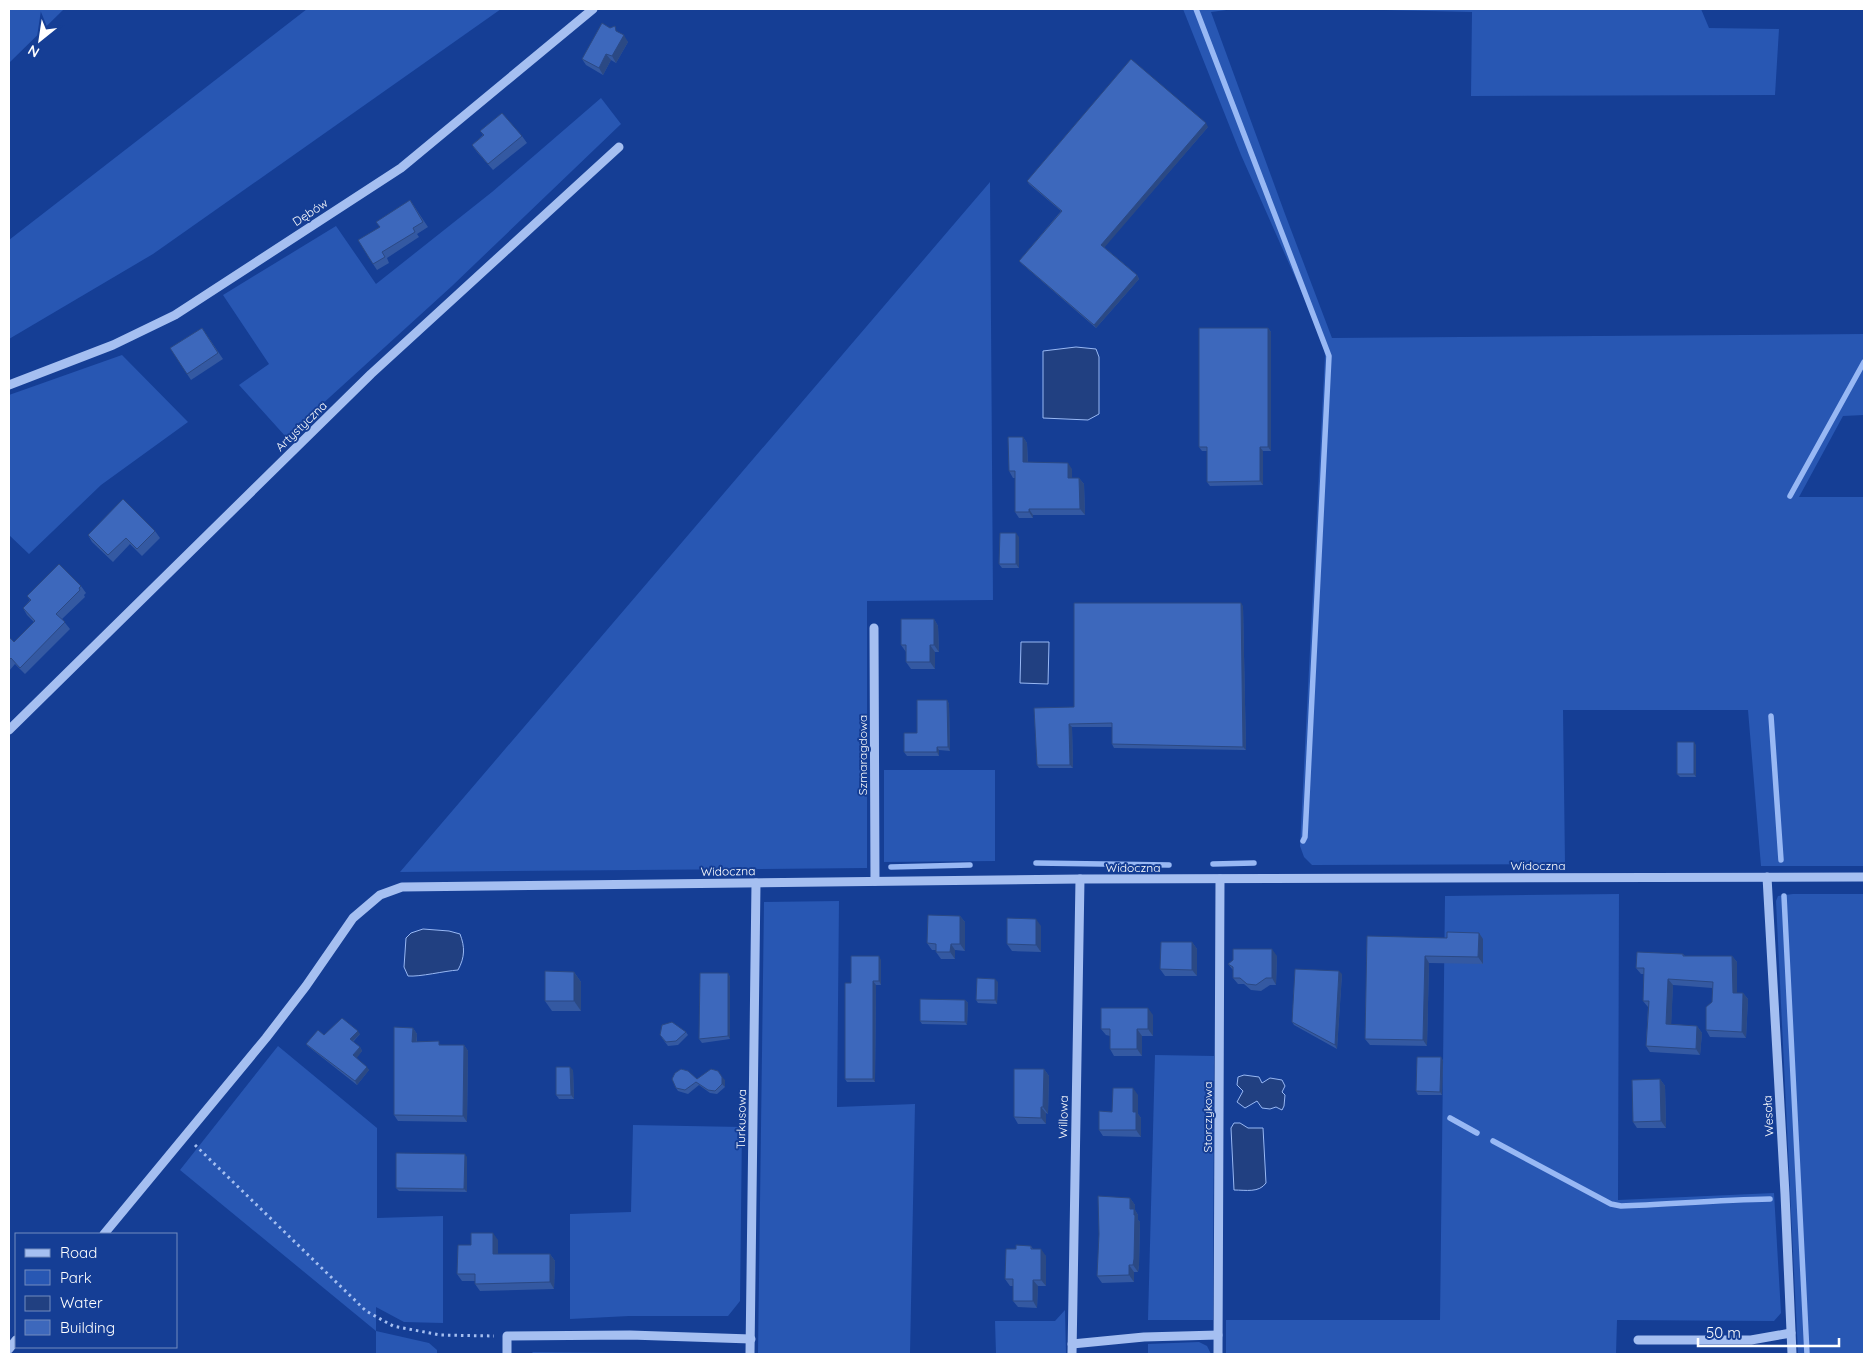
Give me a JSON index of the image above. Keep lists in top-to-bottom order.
{
  "streets": {
    "street": [
      "Dębów",
      "Artystyczna",
      "Szmaragdowa",
      "Widoczna",
      "Wesoła",
      "Willowa",
      "Storczykowa",
      "Turkusowa"
    ]
  },
  "crossings": [
    ["Szmaragdowa", "Widoczna"],
    ["Widoczna", "Wesoła"],
    ["Widoczna", "Willowa"],
    ["Widoczna", "Storczykowa"],
    ["Widoczna", "Turkusowa"]
  ],
  "legend": [
    "Road",
    "Park",
    "Water",
    "Building"
  ],
  "scale_bar": "50 m",
  "north": "bottom left"
}
